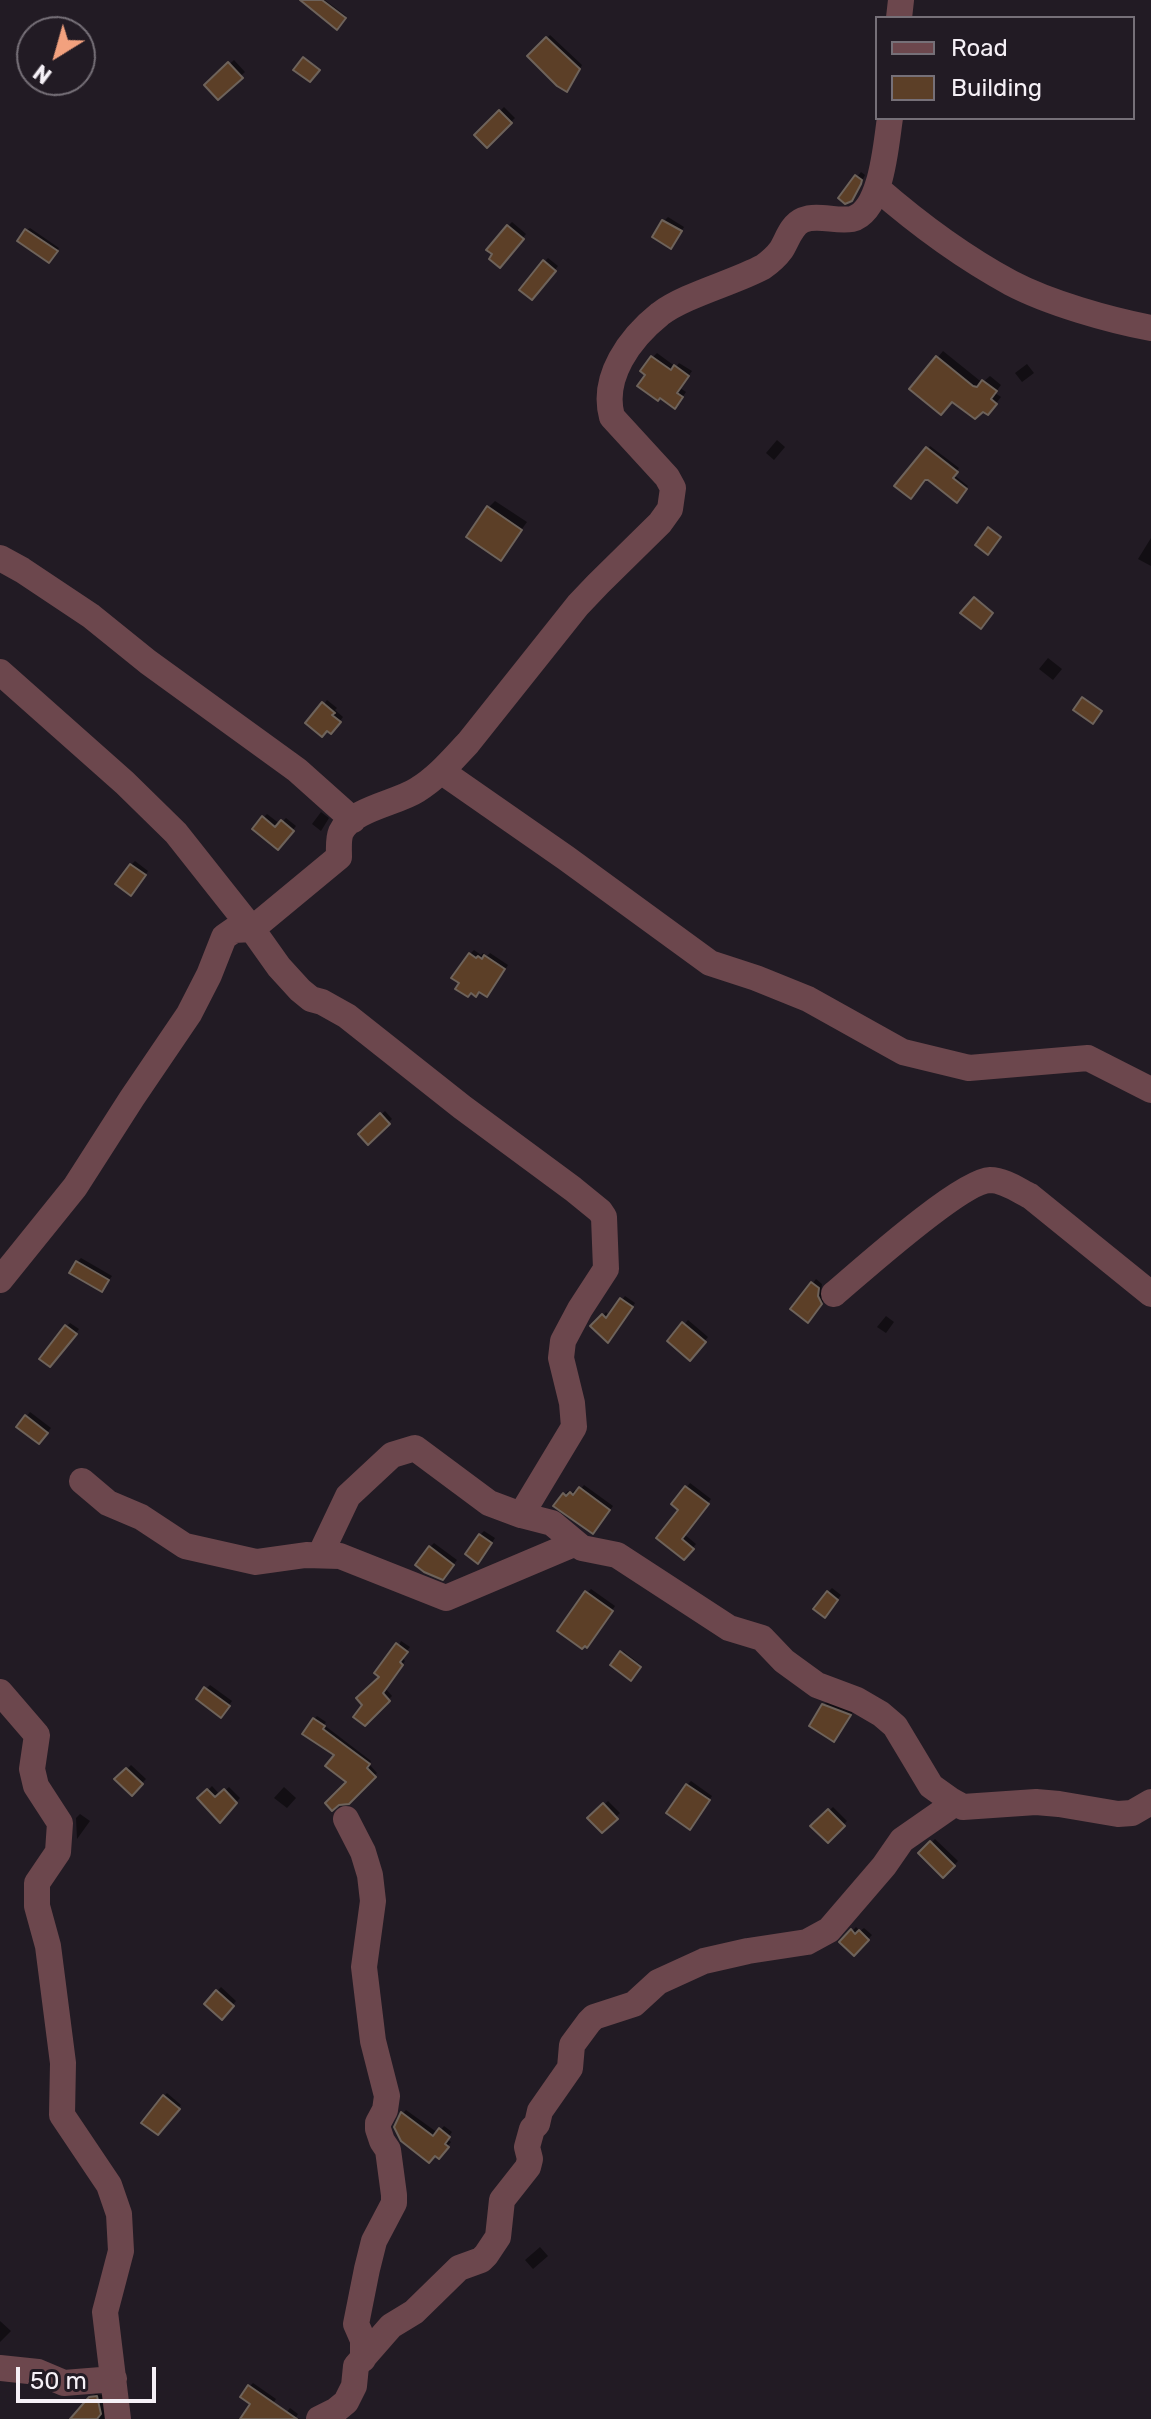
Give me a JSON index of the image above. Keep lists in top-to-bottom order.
{
  "legend": ["Road", "Building"],
  "scale_bar": "50 m",
  "north": "bottom left"
}
